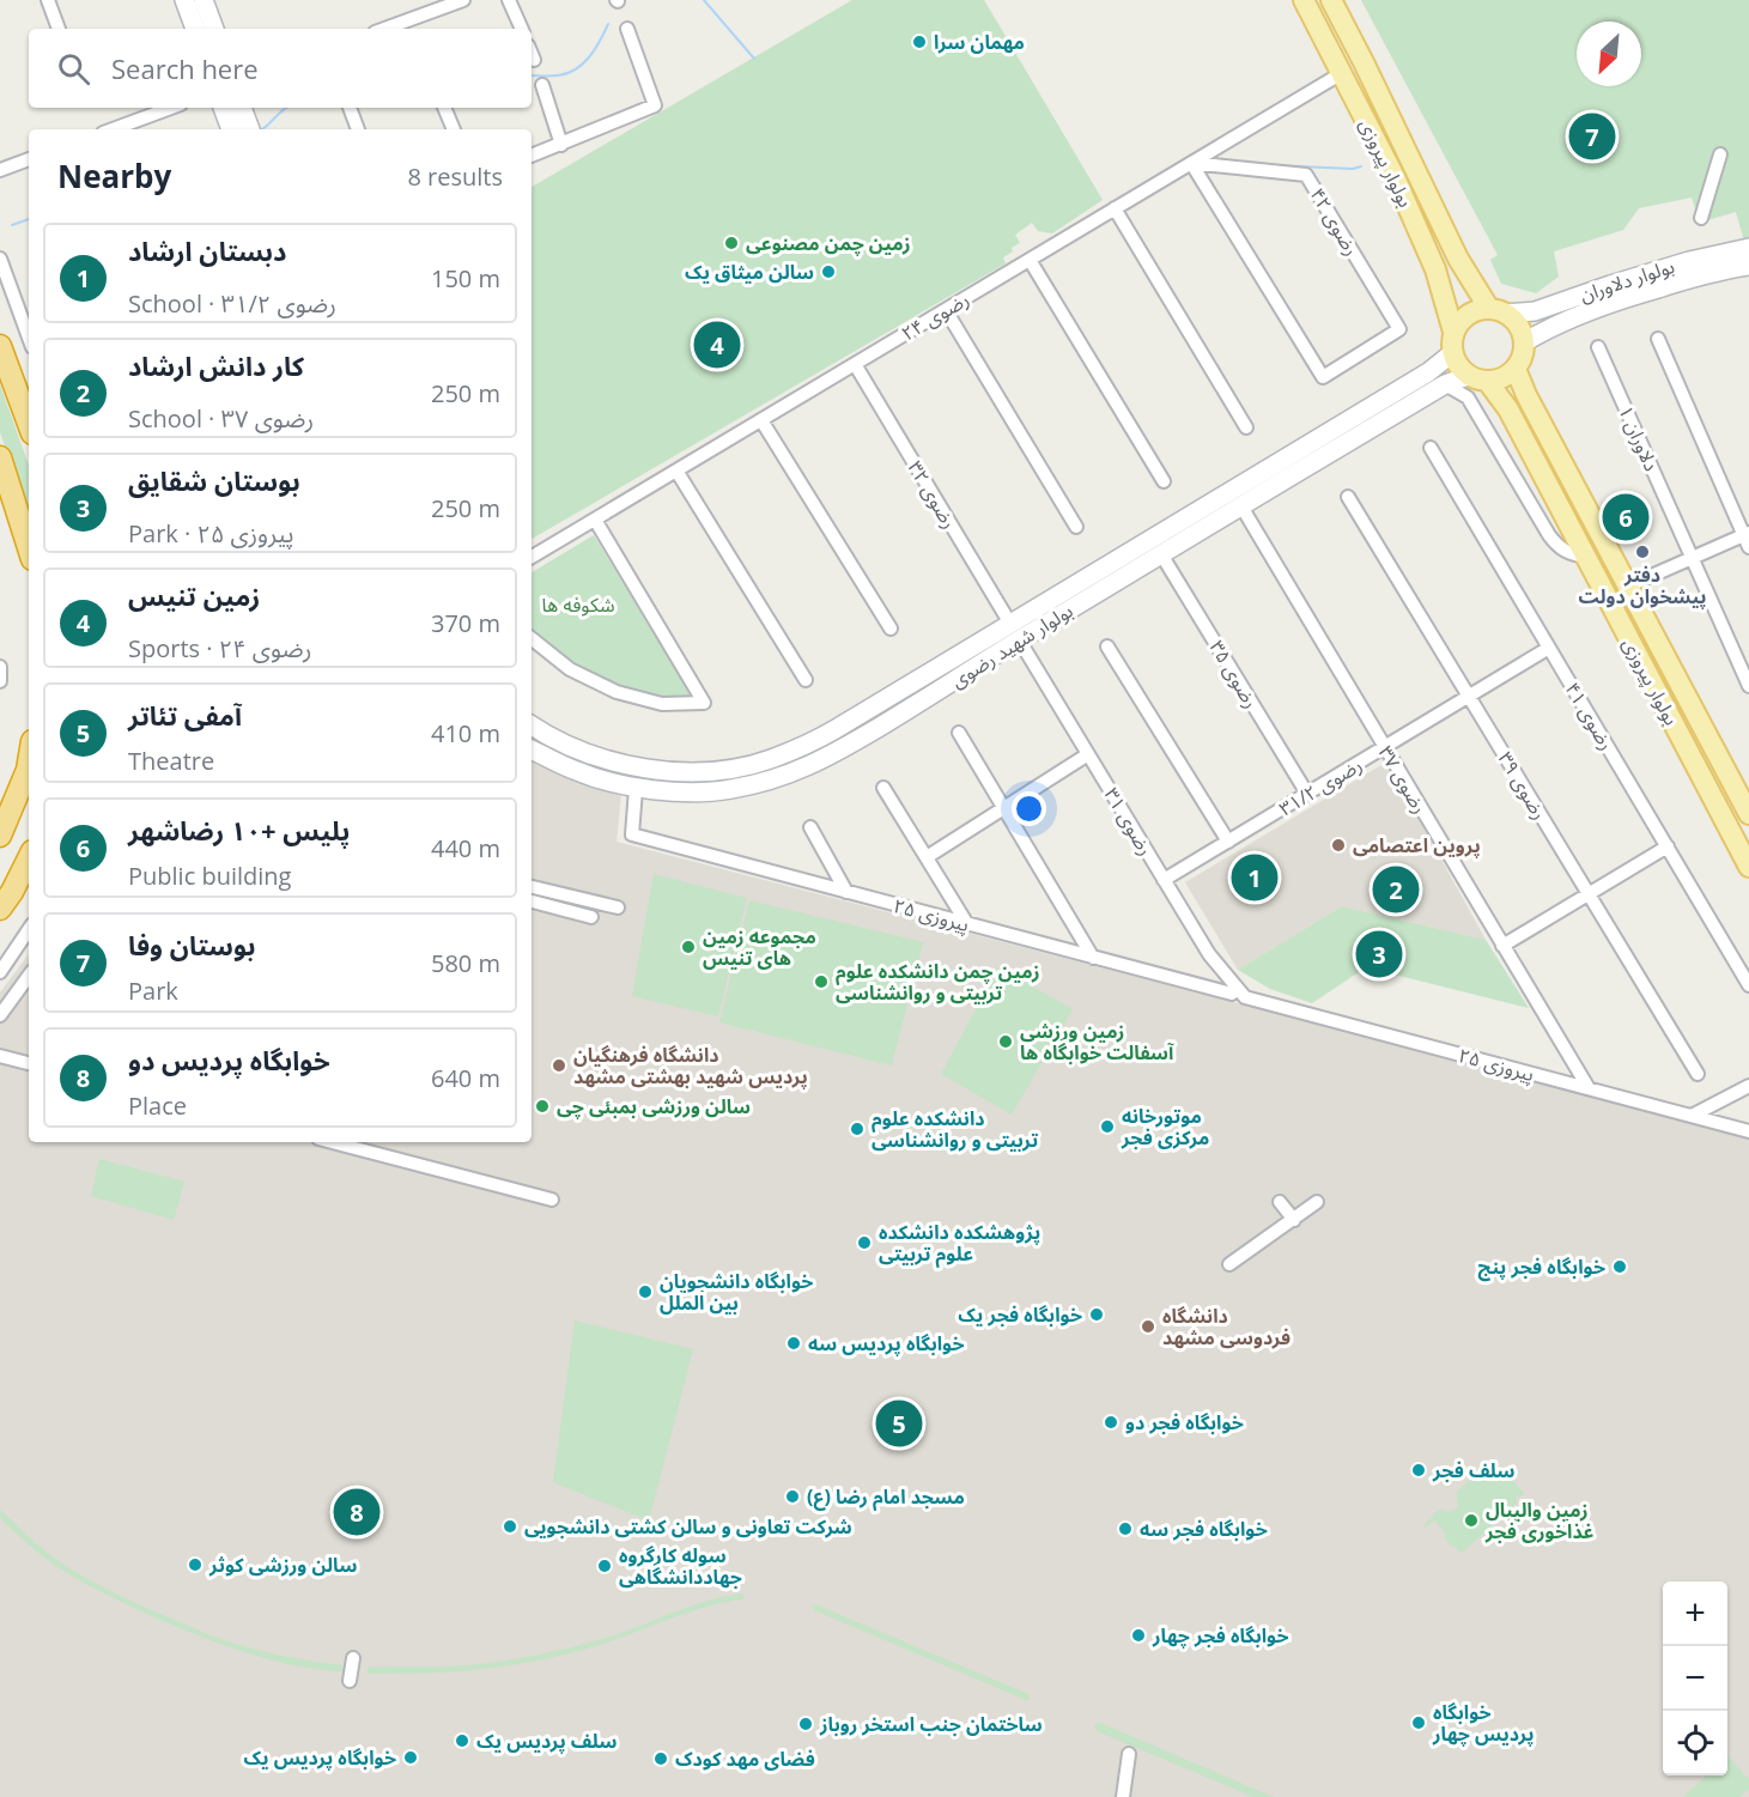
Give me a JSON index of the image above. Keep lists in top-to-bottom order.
{
  "streets": {
    "main road": ["بولوار پیروزی"],
    "street": [
      "رضوی ۴۲",
      "بولوار دلاوران",
      "رضوی ۲۴",
      "دلاوران ۱",
      "رضوی ۳۲",
      "بولوار شهید رضوی",
      "رضوی ۳۵",
      "رضوی ۴۱",
      "رضوی ۳۷",
      "رضوی ۳۹",
      "رضوی ۳۱/۲",
      "رضوی ۳۱",
      "پیروزی ۲۵"
    ]
  },
  "crossings": [
    ["بولوار پیروزی", "بولوار دلاوران"],
    ["بولوار پیروزی", "رضوی ۲۴"],
    ["بولوار پیروزی", "بولوار شهید رضوی"],
    ["رضوی ۴۲", "رضوی ۲۴"],
    ["بولوار دلاوران", "بولوار شهید رضوی"],
    ["رضوی ۲۴", "رضوی ۳۲"],
    ["رضوی ۳۲", "بولوار شهید رضوی"],
    ["رضوی ۳۲", "رضوی ۳۱"],
    ["بولوار شهید رضوی", "رضوی ۳۵"],
    ["بولوار شهید رضوی", "رضوی ۳۷"],
    ["بولوار شهید رضوی", "رضوی ۳۱"],
    ["بولوار شهید رضوی", "پیروزی ۲۵"],
    ["رضوی ۳۵", "رضوی ۳۱/۲"],
    ["رضوی ۴۱", "رضوی ۳۱/۲"],
    ["رضوی ۳۷", "رضوی ۳۱/۲"],
    ["رضوی ۳۷", "پیروزی ۲۵"],
    ["رضوی ۳۹", "رضوی ۳۱/۲"],
    ["رضوی ۳۱/۲", "رضوی ۳۱"],
    ["رضوی ۳۱", "پیروزی ۲۵"]
  ],
  "parks": ["شکوفه ها"],
  "places": [
    "مهمان سرا",
    "زمین چمن مصنوعی",
    "سالن میثاق یک",
    "دفتر پیشخوان دولت",
    "پروین اعتصامی",
    "مجموعه زمین های تنیس",
    "زمین چمن دانشکده علوم تربیتی و روانشناسی",
    "زمین ورزشی آسفالت خوابگاه ها",
    "دانشگاه فرهنگیان پردیس شهید بهشتی مشهد",
    "سالن ورزشی بمبئی چی",
    "موتورخانه مرکزی فجر",
    "دانشکده علوم تربیتی و روانشناسی",
    "پژوهشکده دانشکده علوم تربیتی",
    "خوابگاه فجر پنج",
    "خوابگاه دانشجویان بین الملل",
    "خوابگاه فجر یک",
    "دانشگاه فردوسی مشهد",
    "خوابگاه پردیس سه",
    "خوابگاه فجر دو",
    "سلف فجر",
    "مسجد امام رضا (ع)",
    "زمین والیبال غذاخوری فجر",
    "شرکت تعاونی و سالن کشتی دانشجویی",
    "خوابگاه فجر سه",
    "سالن ورزشی کوثر",
    "سوله کارگروه جهاددانشگاهی",
    "خوابگاه فجر چهار",
    "خوابگاه پردیس چهار",
    "ساختمان جنب استخر روباز",
    "سلف پردیس یک",
    "خوابگاه پردیس یک",
    "فضای مهد کودک"
  ],
  "north": "bottom left",
  "page": {
    "search": "Search here",
    "pins": [
      "7",
      "4",
      "6",
      "1",
      "2",
      "3",
      "5",
      "8"
    ],
    "heading": ["Nearby", "8 results"],
    "list": [
      {
        "mark": "1",
        "name": "دبستان ارشاد",
        "note": "School · رضوی ۳۱/۲",
        "value": "150 m"
      },
      {
        "mark": "2",
        "name": "کار دانش ارشاد",
        "note": "School · رضوی ۳۷",
        "value": "250 m"
      },
      {
        "mark": "3",
        "name": "بوستان شقایق",
        "note": "Park · پیروزی ۲۵",
        "value": "250 m"
      },
      {
        "mark": "4",
        "name": "زمین تنیس",
        "note": "Sports · رضوی ۲۴",
        "value": "370 m"
      },
      {
        "mark": "5",
        "name": "آمفی تئاتر",
        "note": "Theatre",
        "value": "410 m"
      },
      {
        "mark": "6",
        "name": "پلیس +۱۰ رضاشهر",
        "note": "Public building",
        "value": "440 m"
      },
      {
        "mark": "7",
        "name": "بوستان وفا",
        "note": "Park",
        "value": "580 m"
      },
      {
        "mark": "8",
        "name": "خوابگاه پردیس دو",
        "note": "Place",
        "value": "640 m"
      }
    ],
    "map_buttons": ["+", "−"]
  }
}
